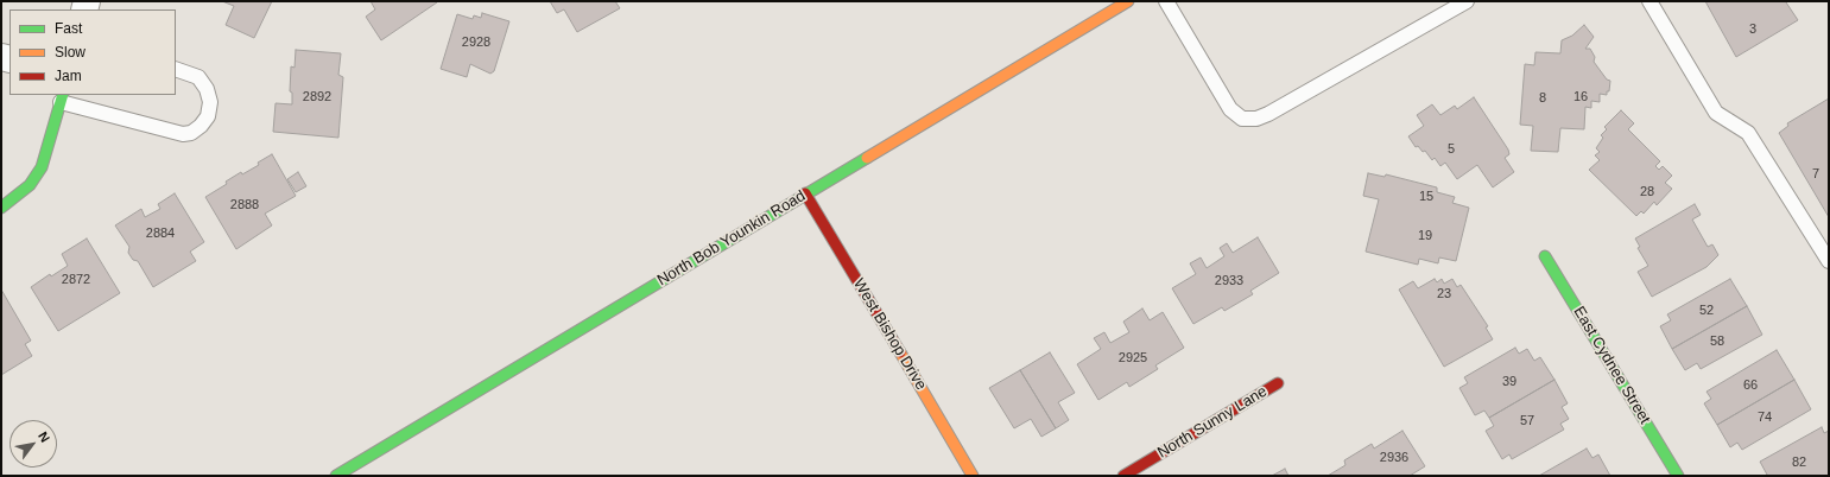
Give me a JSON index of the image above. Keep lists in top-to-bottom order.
{
  "streets": {
    "street": [
      "North Bob Younkin Road",
      "West Bishop Drive",
      "East Cydnee Street",
      "North Sunny Lane"
    ]
  },
  "crossings": [
    ["North Bob Younkin Road", "West Bishop Drive"]
  ],
  "house_numbers": [
    "3",
    "2928",
    "2892",
    "16",
    "8",
    "5",
    "7",
    "28",
    "15",
    "2888",
    "2884",
    "19",
    "2872",
    "2933",
    "23",
    "52",
    "58",
    "2925",
    "39",
    "66",
    "74",
    "57",
    "2936",
    "82"
  ],
  "legend": ["Fast", "Slow", "Jam"],
  "north": "top right"
}
